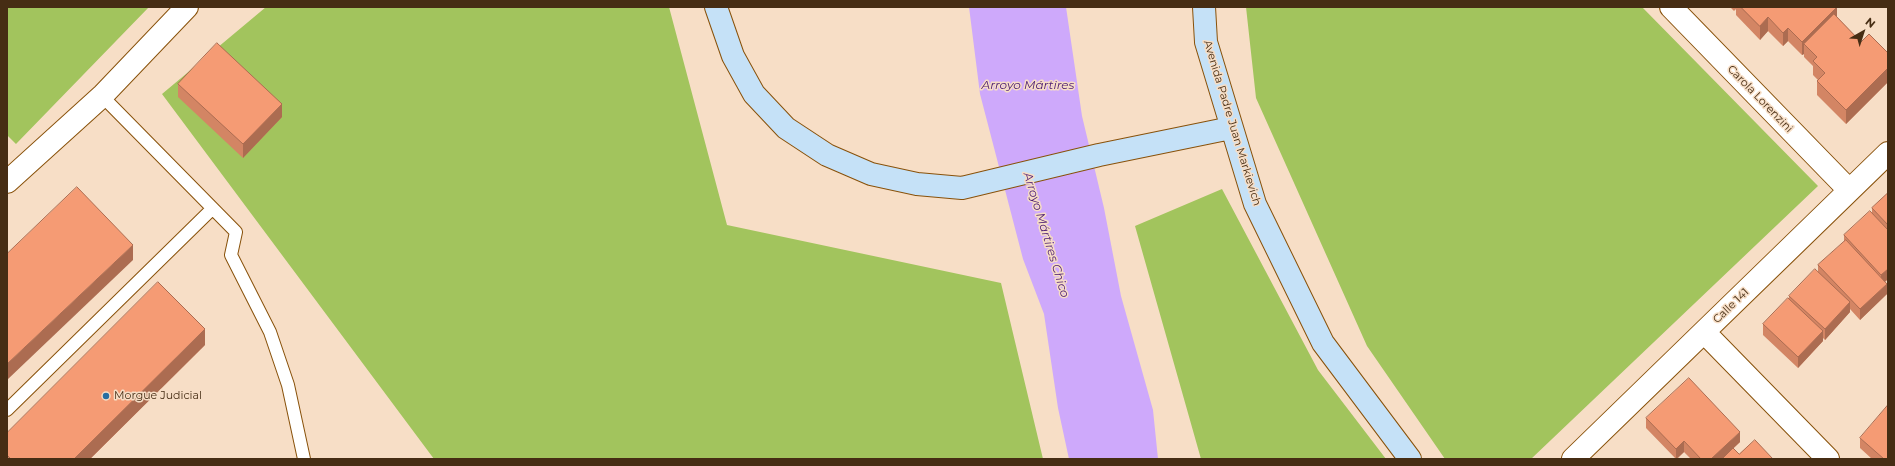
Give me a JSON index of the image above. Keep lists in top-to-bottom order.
{
  "streets": {
    "main road": ["Avenida Padre Juan Markievich"],
    "street": ["Carola Lorenzini", "Calle 141"]
  },
  "crossings": [
    ["Carola Lorenzini", "Calle 141"]
  ],
  "water": ["Arroyo Mártires", "Arroyo Mártires Chico"],
  "places": ["Morgue Judicial"],
  "north": "top right"
}
